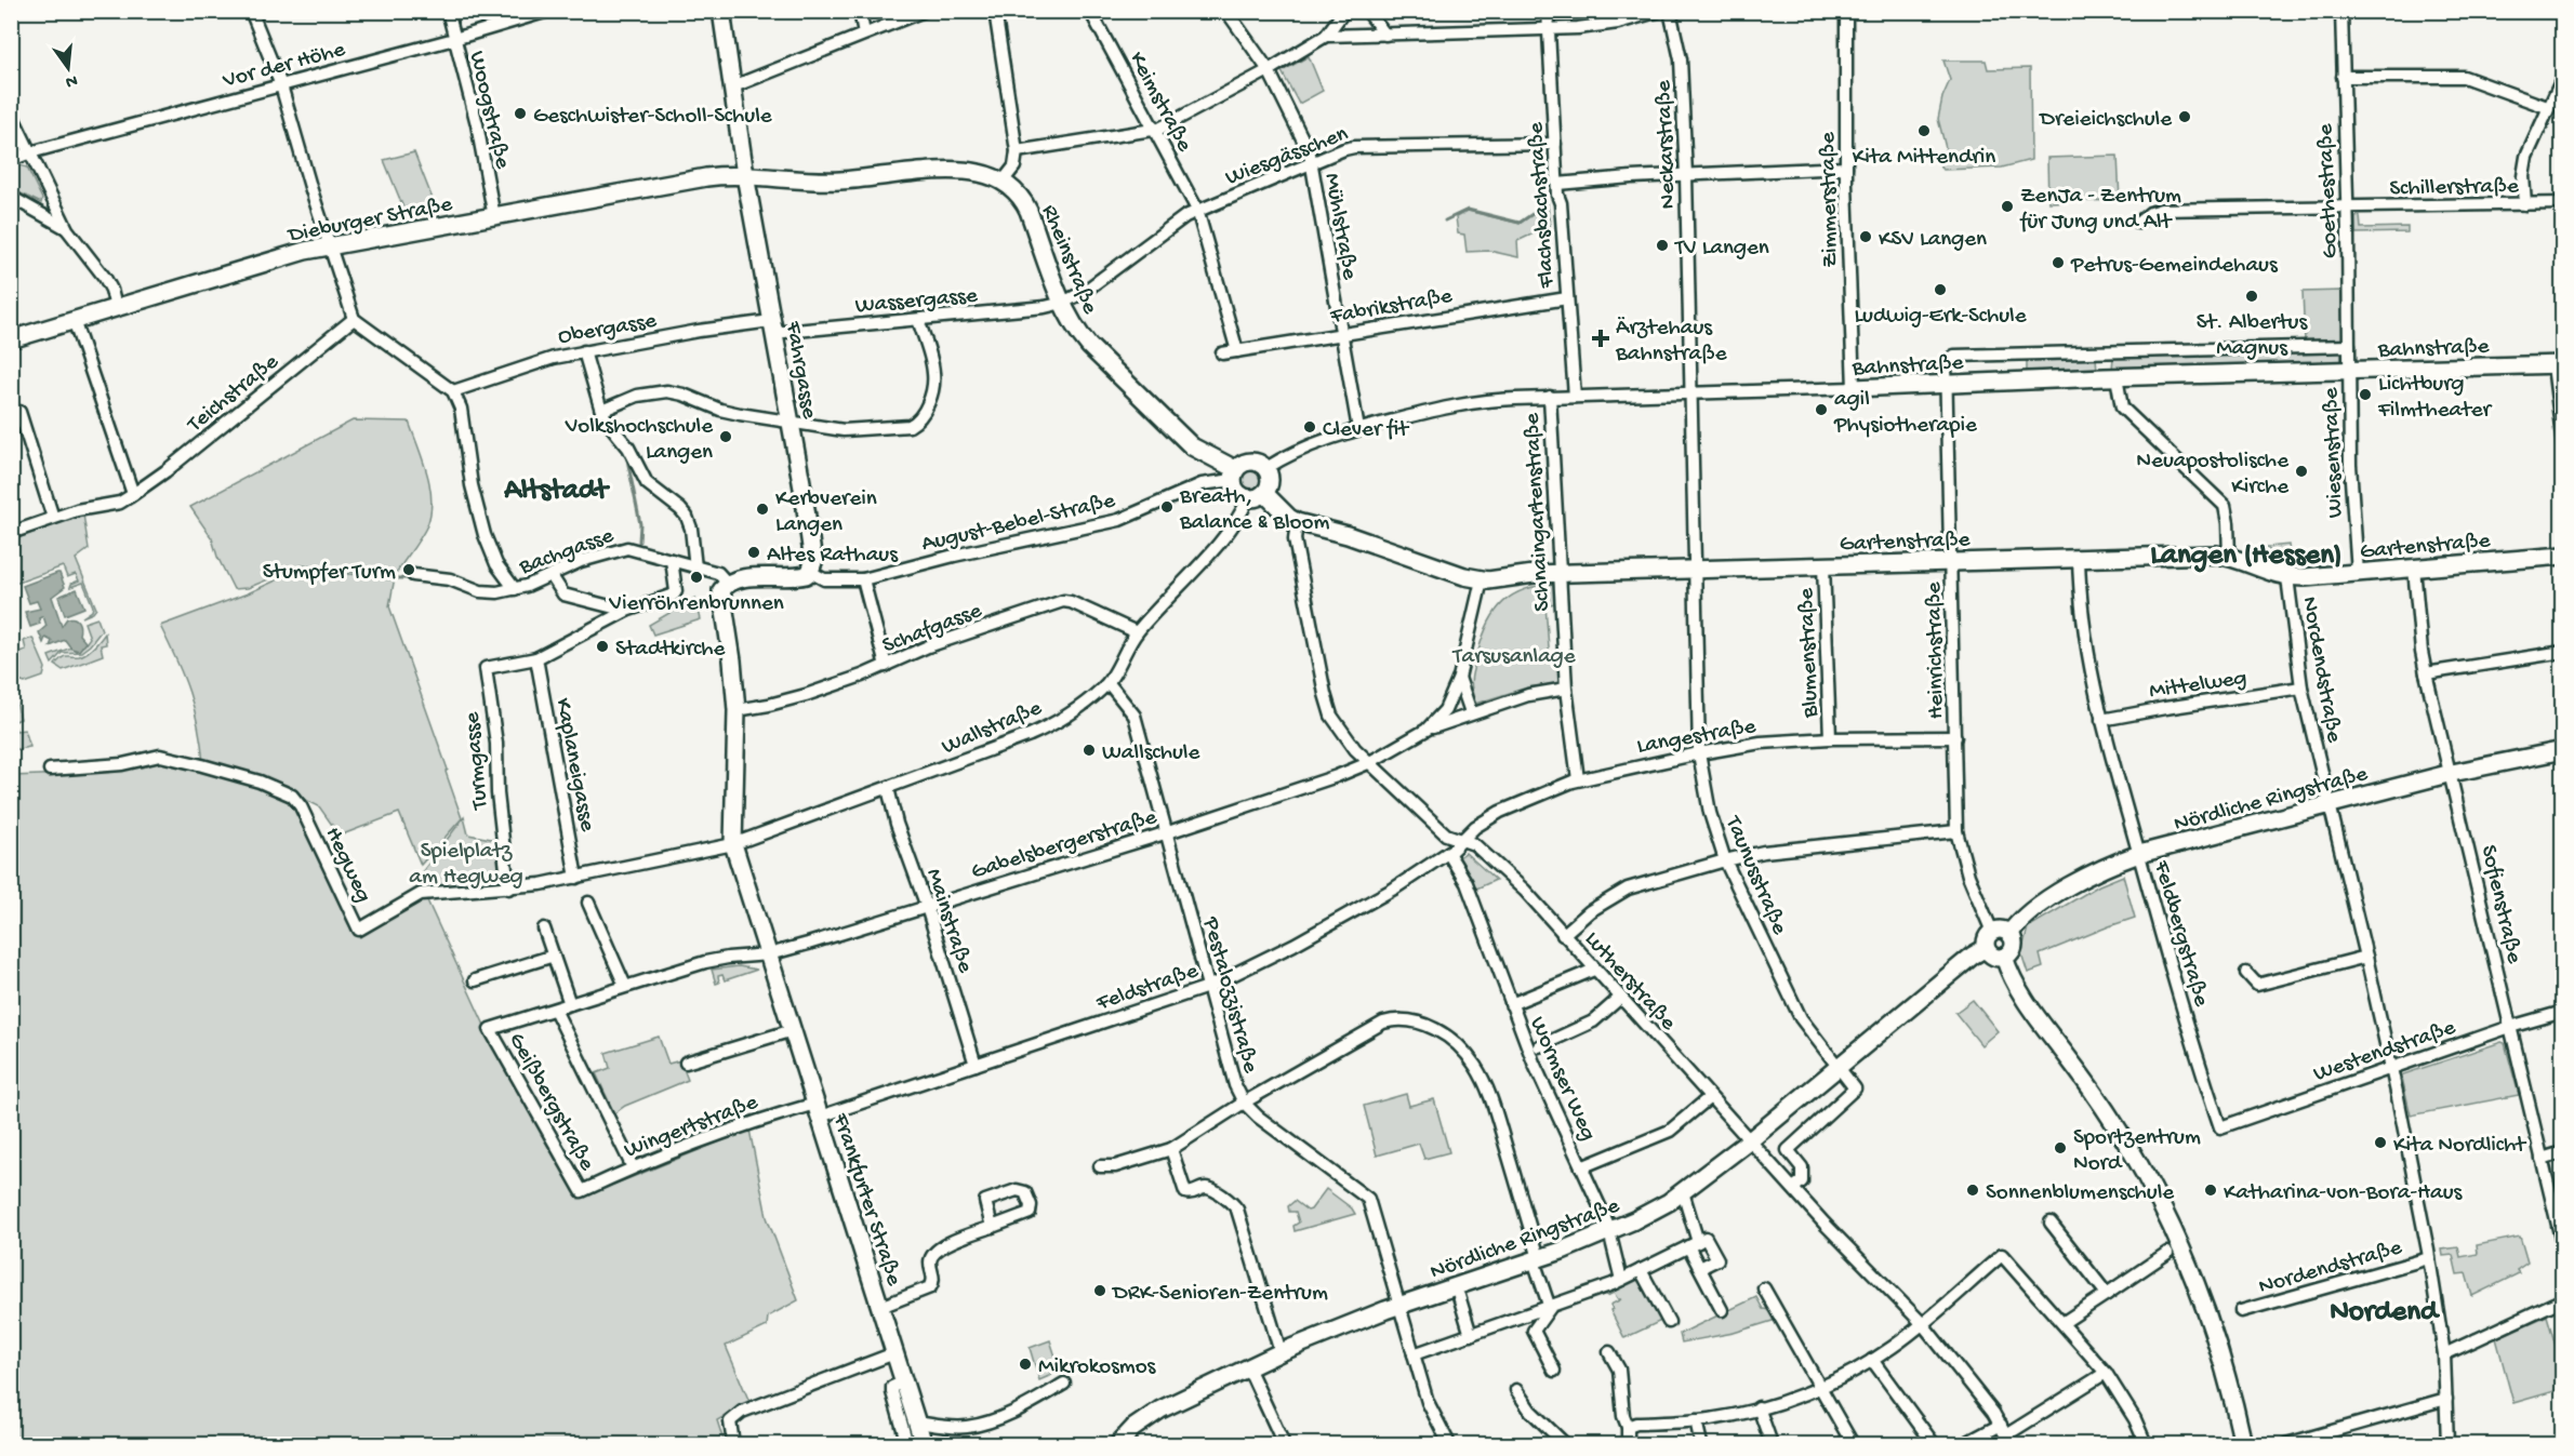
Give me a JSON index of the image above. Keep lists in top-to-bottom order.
{
  "streets": {
    "street": [
      "Vor der Höhe",
      "Keimstraße",
      "Woogstraße",
      "Neckarstraße",
      "Wiesgässchen",
      "Schillerstraße",
      "Goethestraße",
      "Zimmerstraße",
      "Flachsbachstraße",
      "Dieburger Straße",
      "Mühlstraße",
      "Rheinstraße",
      "Wassergasse",
      "Fabrikstraße",
      "Obergasse",
      "Bahnstraße",
      "Fahrgasse",
      "Teichstraße",
      "Wiesenstraße",
      "Schnaingartenstraße",
      "August-Bebel-Straße",
      "Gartenstraße",
      "Bachgasse",
      "Schafgasse",
      "Heinrichstraße",
      "Blumenstraße",
      "Nordendstraße",
      "Mittelweg",
      "Wallstraße",
      "Langestraße",
      "Turmgasse",
      "Kaplaneigasse",
      "Nördliche Ringstraße",
      "Gabelsbergerstraße",
      "Hegweg",
      "Taunusstraße",
      "Sofienstraße",
      "Mainstraße",
      "Feldbergstraße",
      "Lutherstraße",
      "Feldstraße",
      "Pestalozzistraße",
      "Westendstraße",
      "Wormser Weg",
      "Geißbergstraße",
      "Wingertstraße",
      "Frankfurter Straße"
    ]
  },
  "crossings": [
    ["Vor der Höhe", "Woogstraße"],
    ["Keimstraße", "Wiesgässchen"],
    ["Keimstraße", "Fabrikstraße"],
    ["Woogstraße", "Dieburger Straße"],
    ["Neckarstraße", "Bahnstraße"],
    ["Neckarstraße", "Taunusstraße"],
    ["Wiesgässchen", "Flachsbachstraße"],
    ["Wiesgässchen", "Mühlstraße"],
    ["Wiesgässchen", "Rheinstraße"],
    ["Wiesgässchen", "Wassergasse"],
    ["Schillerstraße", "Goethestraße"],
    ["Goethestraße", "Bahnstraße"],
    ["Goethestraße", "Wiesenstraße"],
    ["Zimmerstraße", "Bahnstraße"],
    ["Flachsbachstraße", "Fabrikstraße"],
    ["Flachsbachstraße", "Bahnstraße"],
    ["Dieburger Straße", "Rheinstraße"],
    ["Dieburger Straße", "Fahrgasse"],
    ["Mühlstraße", "Fabrikstraße"],
    ["Mühlstraße", "Bahnstraße"],
    ["Rheinstraße", "Wassergasse"],
    ["Rheinstraße", "Bahnstraße"],
    ["Rheinstraße", "Fahrgasse"],
    ["Rheinstraße", "August-Bebel-Straße"],
    ["Rheinstraße", "Gartenstraße"],
    ["Rheinstraße", "Wallstraße"],
    ["Wassergasse", "Obergasse"],
    ["Wassergasse", "Fahrgasse"],
    ["Obergasse", "Fahrgasse"],
    ["Bahnstraße", "Wiesenstraße"],
    ["Bahnstraße", "Schnaingartenstraße"],
    ["Bahnstraße", "August-Bebel-Straße"],
    ["Bahnstraße", "Gartenstraße"],
    ["Bahnstraße", "Heinrichstraße"],
    ["Bahnstraße", "Wallstraße"],
    ["Bahnstraße", "Taunusstraße"],
    ["Fahrgasse", "August-Bebel-Straße"],
    ["Wiesenstraße", "Gartenstraße"],
    ["Schnaingartenstraße", "Gartenstraße"],
    ["Schnaingartenstraße", "Langestraße"],
    ["August-Bebel-Straße", "Gartenstraße"],
    ["August-Bebel-Straße", "Wallstraße"],
    ["Gartenstraße", "Heinrichstraße"],
    ["Gartenstraße", "Blumenstraße"],
    ["Gartenstraße", "Nordendstraße"],
    ["Gartenstraße", "Wallstraße"],
    ["Gartenstraße", "Taunusstraße"],
    ["Gartenstraße", "Sofienstraße"],
    ["Gartenstraße", "Feldbergstraße"],
    ["Gartenstraße", "Lutherstraße"],
    ["Bachgasse", "Frankfurter Straße"],
    ["Schafgasse", "Wallstraße"],
    ["Schafgasse", "Frankfurter Straße"],
    ["Heinrichstraße", "Langestraße"],
    ["Heinrichstraße", "Nördliche Ringstraße"],
    ["Blumenstraße", "Langestraße"],
    ["Nordendstraße", "Mittelweg"],
    ["Nordendstraße", "Nördliche Ringstraße"],
    ["Nordendstraße", "Westendstraße"],
    ["Mittelweg", "Feldbergstraße"],
    ["Wallstraße", "Hegweg"],
    ["Wallstraße", "Mainstraße"],
    ["Wallstraße", "Pestalozzistraße"],
    ["Wallstraße", "Frankfurter Straße"],
    ["Langestraße", "Taunusstraße"],
    ["Langestraße", "Lutherstraße"],
    ["Langestraße", "Feldstraße"],
    ["Turmgasse", "Kaplaneigasse"],
    ["Turmgasse", "Hegweg"],
    ["Kaplaneigasse", "Hegweg"],
    ["Nördliche Ringstraße", "Taunusstraße"],
    ["Nördliche Ringstraße", "Sofienstraße"],
    ["Nördliche Ringstraße", "Feldbergstraße"],
    ["Nördliche Ringstraße", "Lutherstraße"],
    ["Nördliche Ringstraße", "Pestalozzistraße"],
    ["Nördliche Ringstraße", "Wormser Weg"],
    ["Gabelsbergerstraße", "Mainstraße"],
    ["Gabelsbergerstraße", "Lutherstraße"],
    ["Gabelsbergerstraße", "Pestalozzistraße"],
    ["Gabelsbergerstraße", "Geißbergstraße"],
    ["Gabelsbergerstraße", "Frankfurter Straße"],
    ["Hegweg", "Frankfurter Straße"],
    ["Taunusstraße", "Lutherstraße"],
    ["Sofienstraße", "Westendstraße"],
    ["Mainstraße", "Feldstraße"],
    ["Feldbergstraße", "Westendstraße"],
    ["Lutherstraße", "Feldstraße"],
    ["Lutherstraße", "Wormser Weg"],
    ["Feldstraße", "Pestalozzistraße"],
    ["Feldstraße", "Wormser Weg"],
    ["Feldstraße", "Wingertstraße"],
    ["Feldstraße", "Frankfurter Straße"],
    ["Geißbergstraße", "Wingertstraße"],
    ["Wingertstraße", "Frankfurter Straße"]
  ],
  "districts": ["Altstadt", "Langen (Hessen)", "Nordend"],
  "parks": ["Tarsusanlage", "Spielplatz am Hegweg"],
  "places": {
    "other": [
      "Geschwister-Scholl-Schule",
      "Dreieichschule",
      "Kita Mittendrin",
      "ZenJa - Zentrum für Jung und Alt",
      "KSV Langen",
      "TV Langen",
      "Petrus-Gemeindehaus",
      "Ludwig-Erk-Schule",
      "St. Albertus Magnus",
      "Lichtburg Filmtheater",
      "agil Physiotherapie",
      "Clever fit",
      "Volkshochschule Langen",
      "Neuapostolische Kirche",
      "Breath, Balance & Bloom",
      "Kerbverein Langen",
      "Altes Rathaus",
      "Stumpfer Turm",
      "Vierröhrenbrunnen",
      "Stadtkirche",
      "Wallschule",
      "Kita Nordlicht",
      "Sportzentrum Nord",
      "Sonnenblumenschule",
      "Katharina-von-Bora-Haus",
      "DRK-Senioren-Zentrum",
      "Mikrokosmos"
    ],
    "health": ["Ärztehaus Bahnstraße"]
  },
  "north": "bottom"
}
